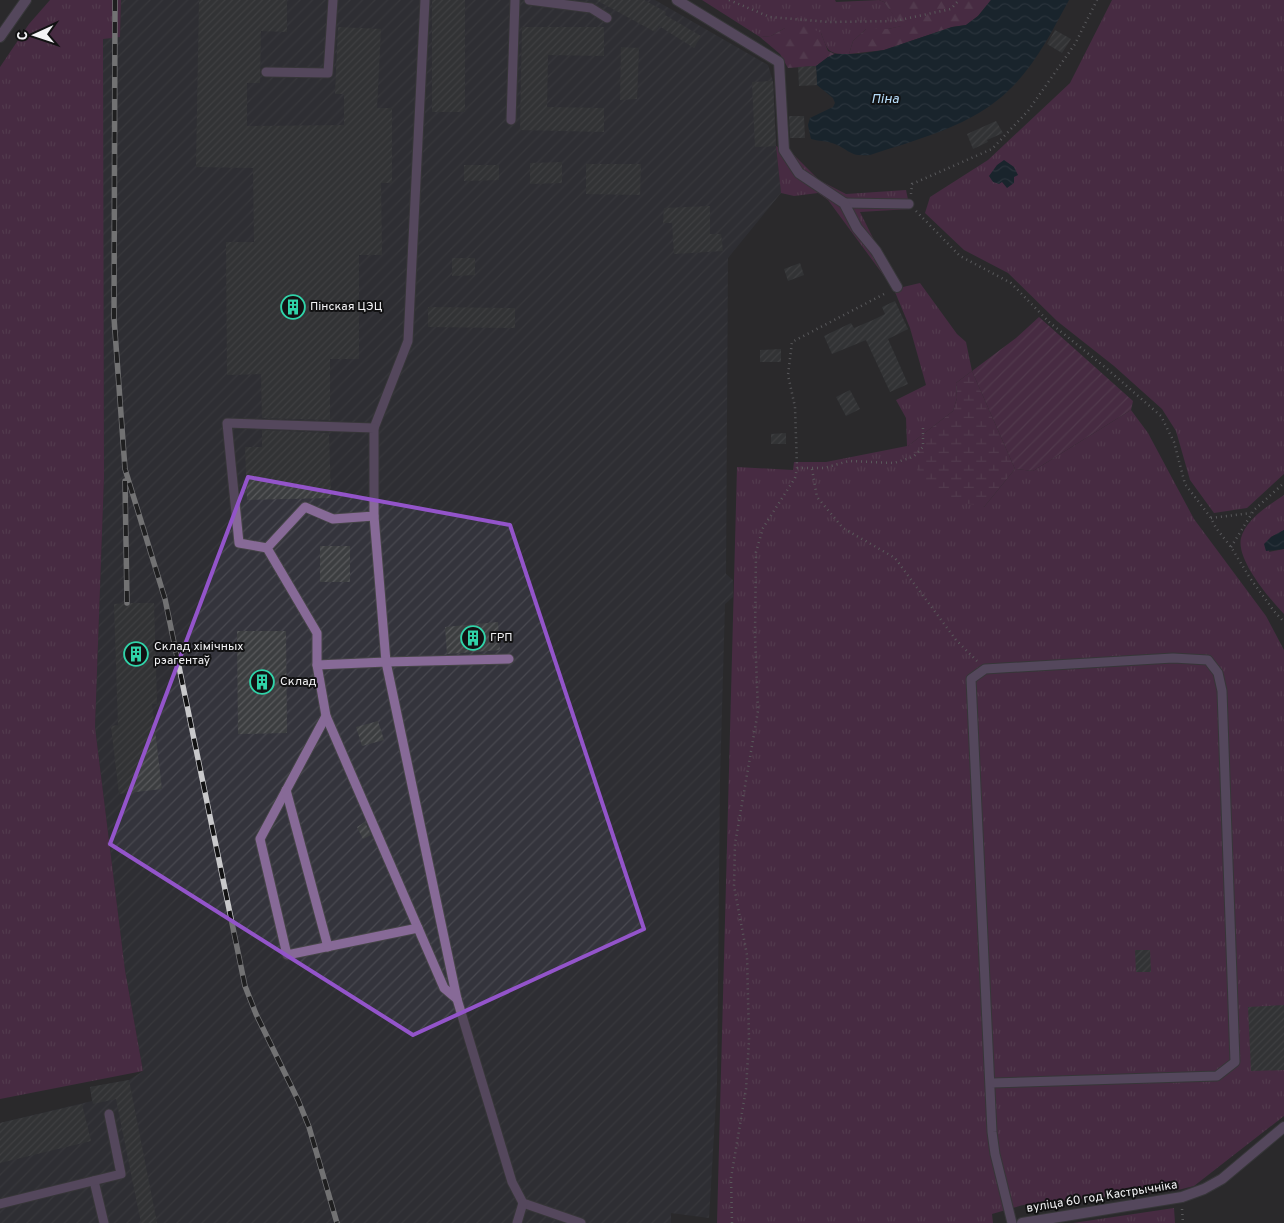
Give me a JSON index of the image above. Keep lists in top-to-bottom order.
{
  "streets": {
    "street": ["вуліца 60 год Кастрычніка"]
  },
  "water": ["Піна"],
  "places": {
    "building": [
      "Пінская ЦЭЦ",
      "ГРП",
      "Склад хімічных рэагентаў",
      "Склад"
    ]
  },
  "north": "left"
}
